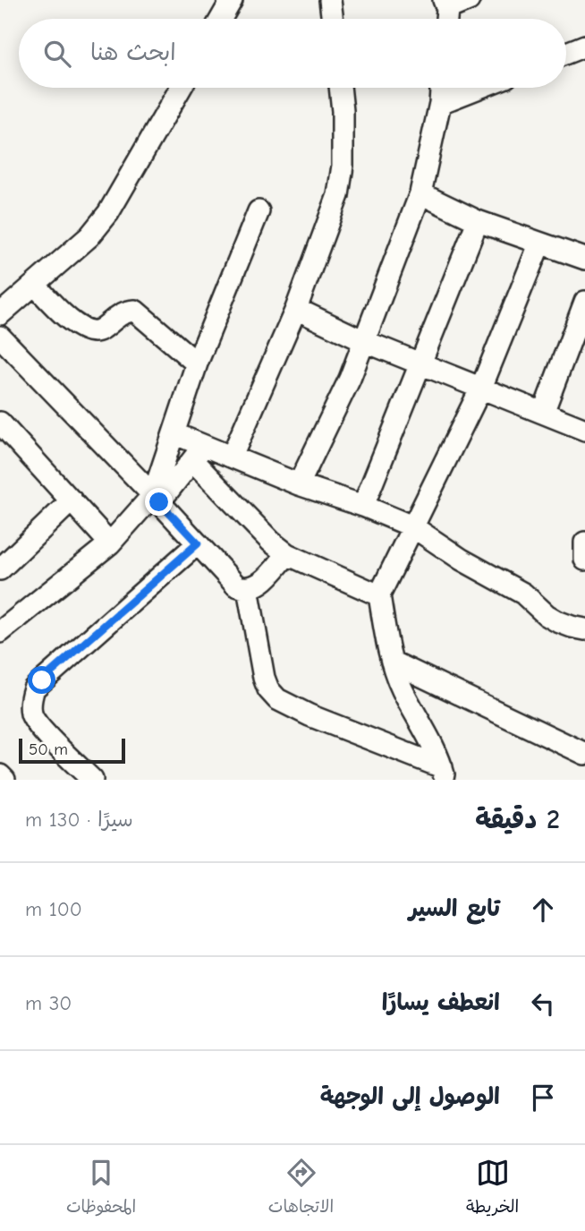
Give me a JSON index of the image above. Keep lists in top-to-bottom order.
{
  "scale_bar": "50 m",
  "page": {
    "search": "ابحث هنا",
    "scale": "50 m",
    "heading": ["2 دقيقة", "سيرًا · 130 m"],
    "list": [
      ["تابع السير", "100 m"],
      ["انعطف يسارًا", "30 m"],
      "الوصول إلى الوجهة"
    ],
    "nav": ["الخريطة", "الاتجاهات", "المحفوظات"]
  }
}
